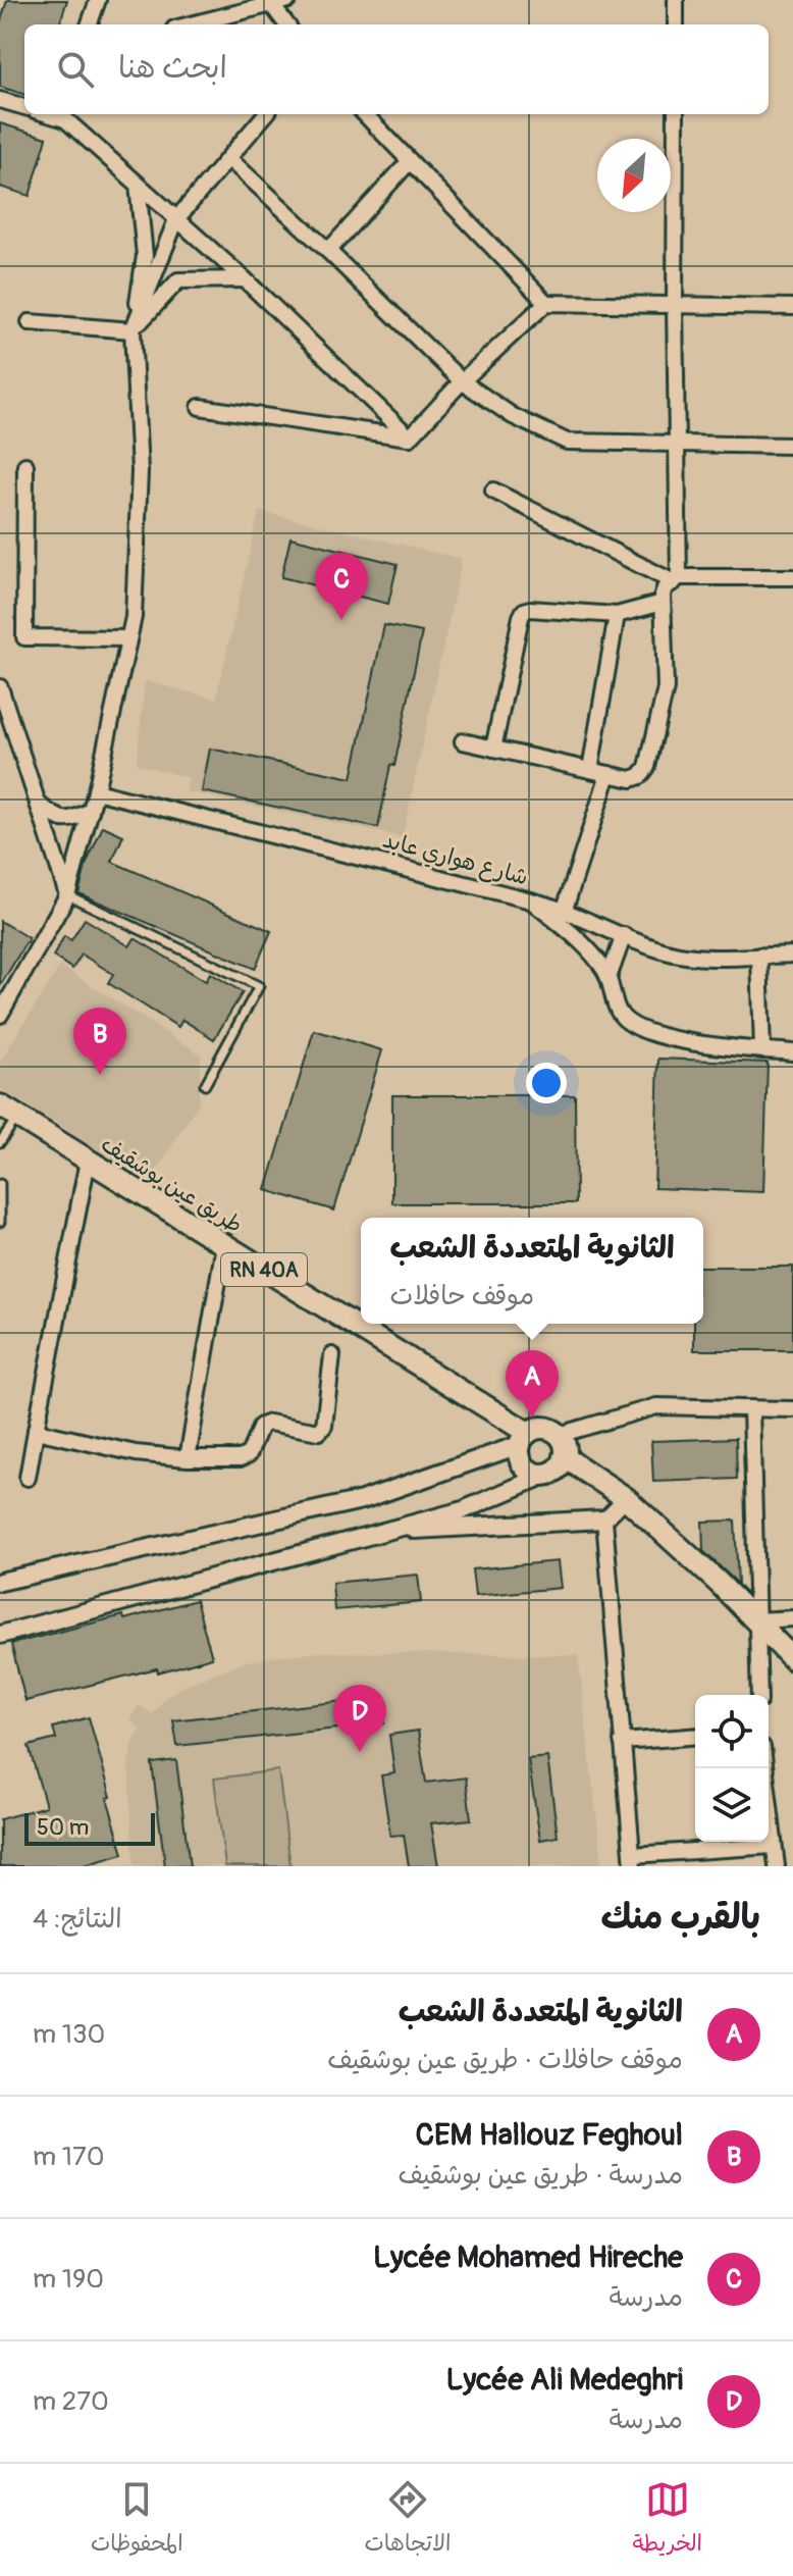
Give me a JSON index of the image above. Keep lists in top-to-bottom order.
{
  "streets": {
    "main road": ["طريق عين بوشقيف", "RN 40A"],
    "street": ["شارع هواري عابد"]
  },
  "crossings": [
    ["طريق عين بوشقيف", "RN 40A"]
  ],
  "scale_bar": "50 m",
  "north": "bottom left",
  "page": {
    "search": "ابحث هنا",
    "pins": [
      "C",
      "B",
      "A",
      "D"
    ],
    "popup": ["الثانوية المتعددة الشعب", "موقف حافلات"],
    "scale": "50 m",
    "heading": ["بالقرب منك", "النتائج: 4"],
    "list": [
      {
        "mark": "A",
        "name": "الثانوية المتعددة الشعب",
        "note": "موقف حافلات · طريق عين بوشقيف",
        "value": "130 m"
      },
      {
        "mark": "B",
        "name": "CEM Hallouz Feghoul",
        "note": "مدرسة · طريق عين بوشقيف",
        "value": "170 m"
      },
      {
        "mark": "C",
        "name": "Lycée Mohamed Hireche",
        "note": "مدرسة",
        "value": "190 m"
      },
      {
        "mark": "D",
        "name": "Lycée Ali Medeghri",
        "note": "مدرسة",
        "value": "270 m"
      }
    ],
    "nav": ["الخريطة", "الاتجاهات", "المحفوظات"]
  }
}
